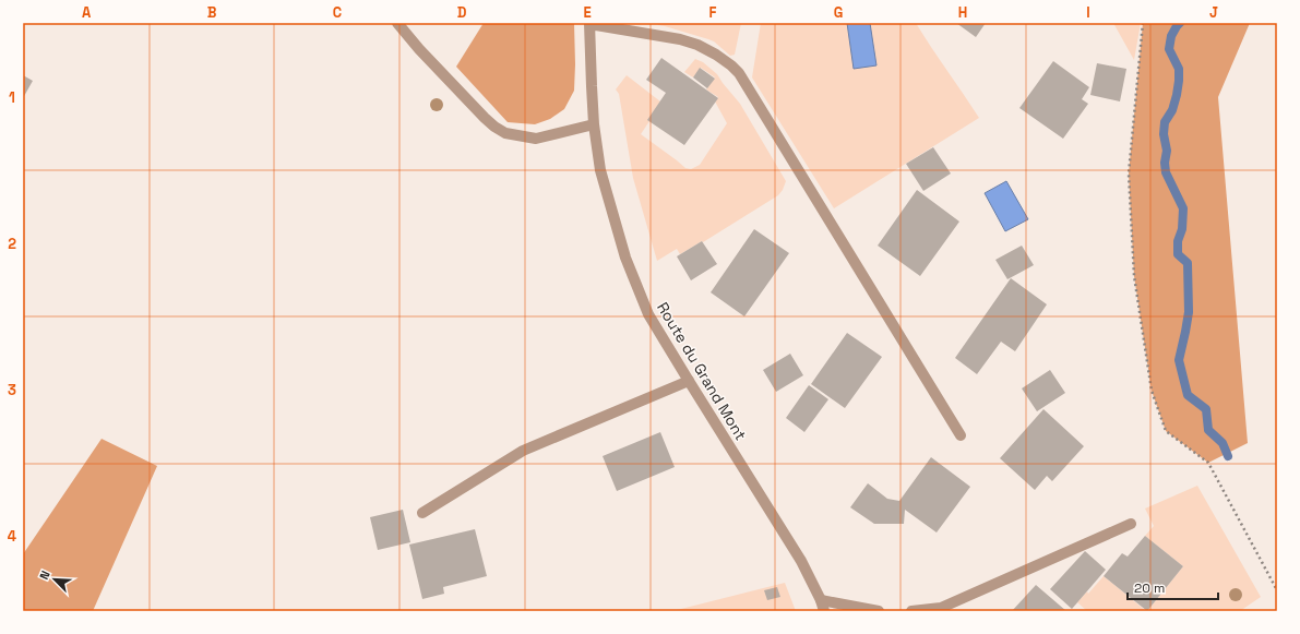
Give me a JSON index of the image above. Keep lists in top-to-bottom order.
{
  "streets": {
    "street": ["Route du Grand Mont"]
  },
  "scale_bar": "20 m",
  "north": "top left",
  "grid": {
    "columns": [
      "A",
      "B",
      "C",
      "D",
      "E",
      "F",
      "G",
      "H",
      "I",
      "J"
    ],
    "rows": [
      "1",
      "2",
      "3",
      "4"
    ]
  }
}
